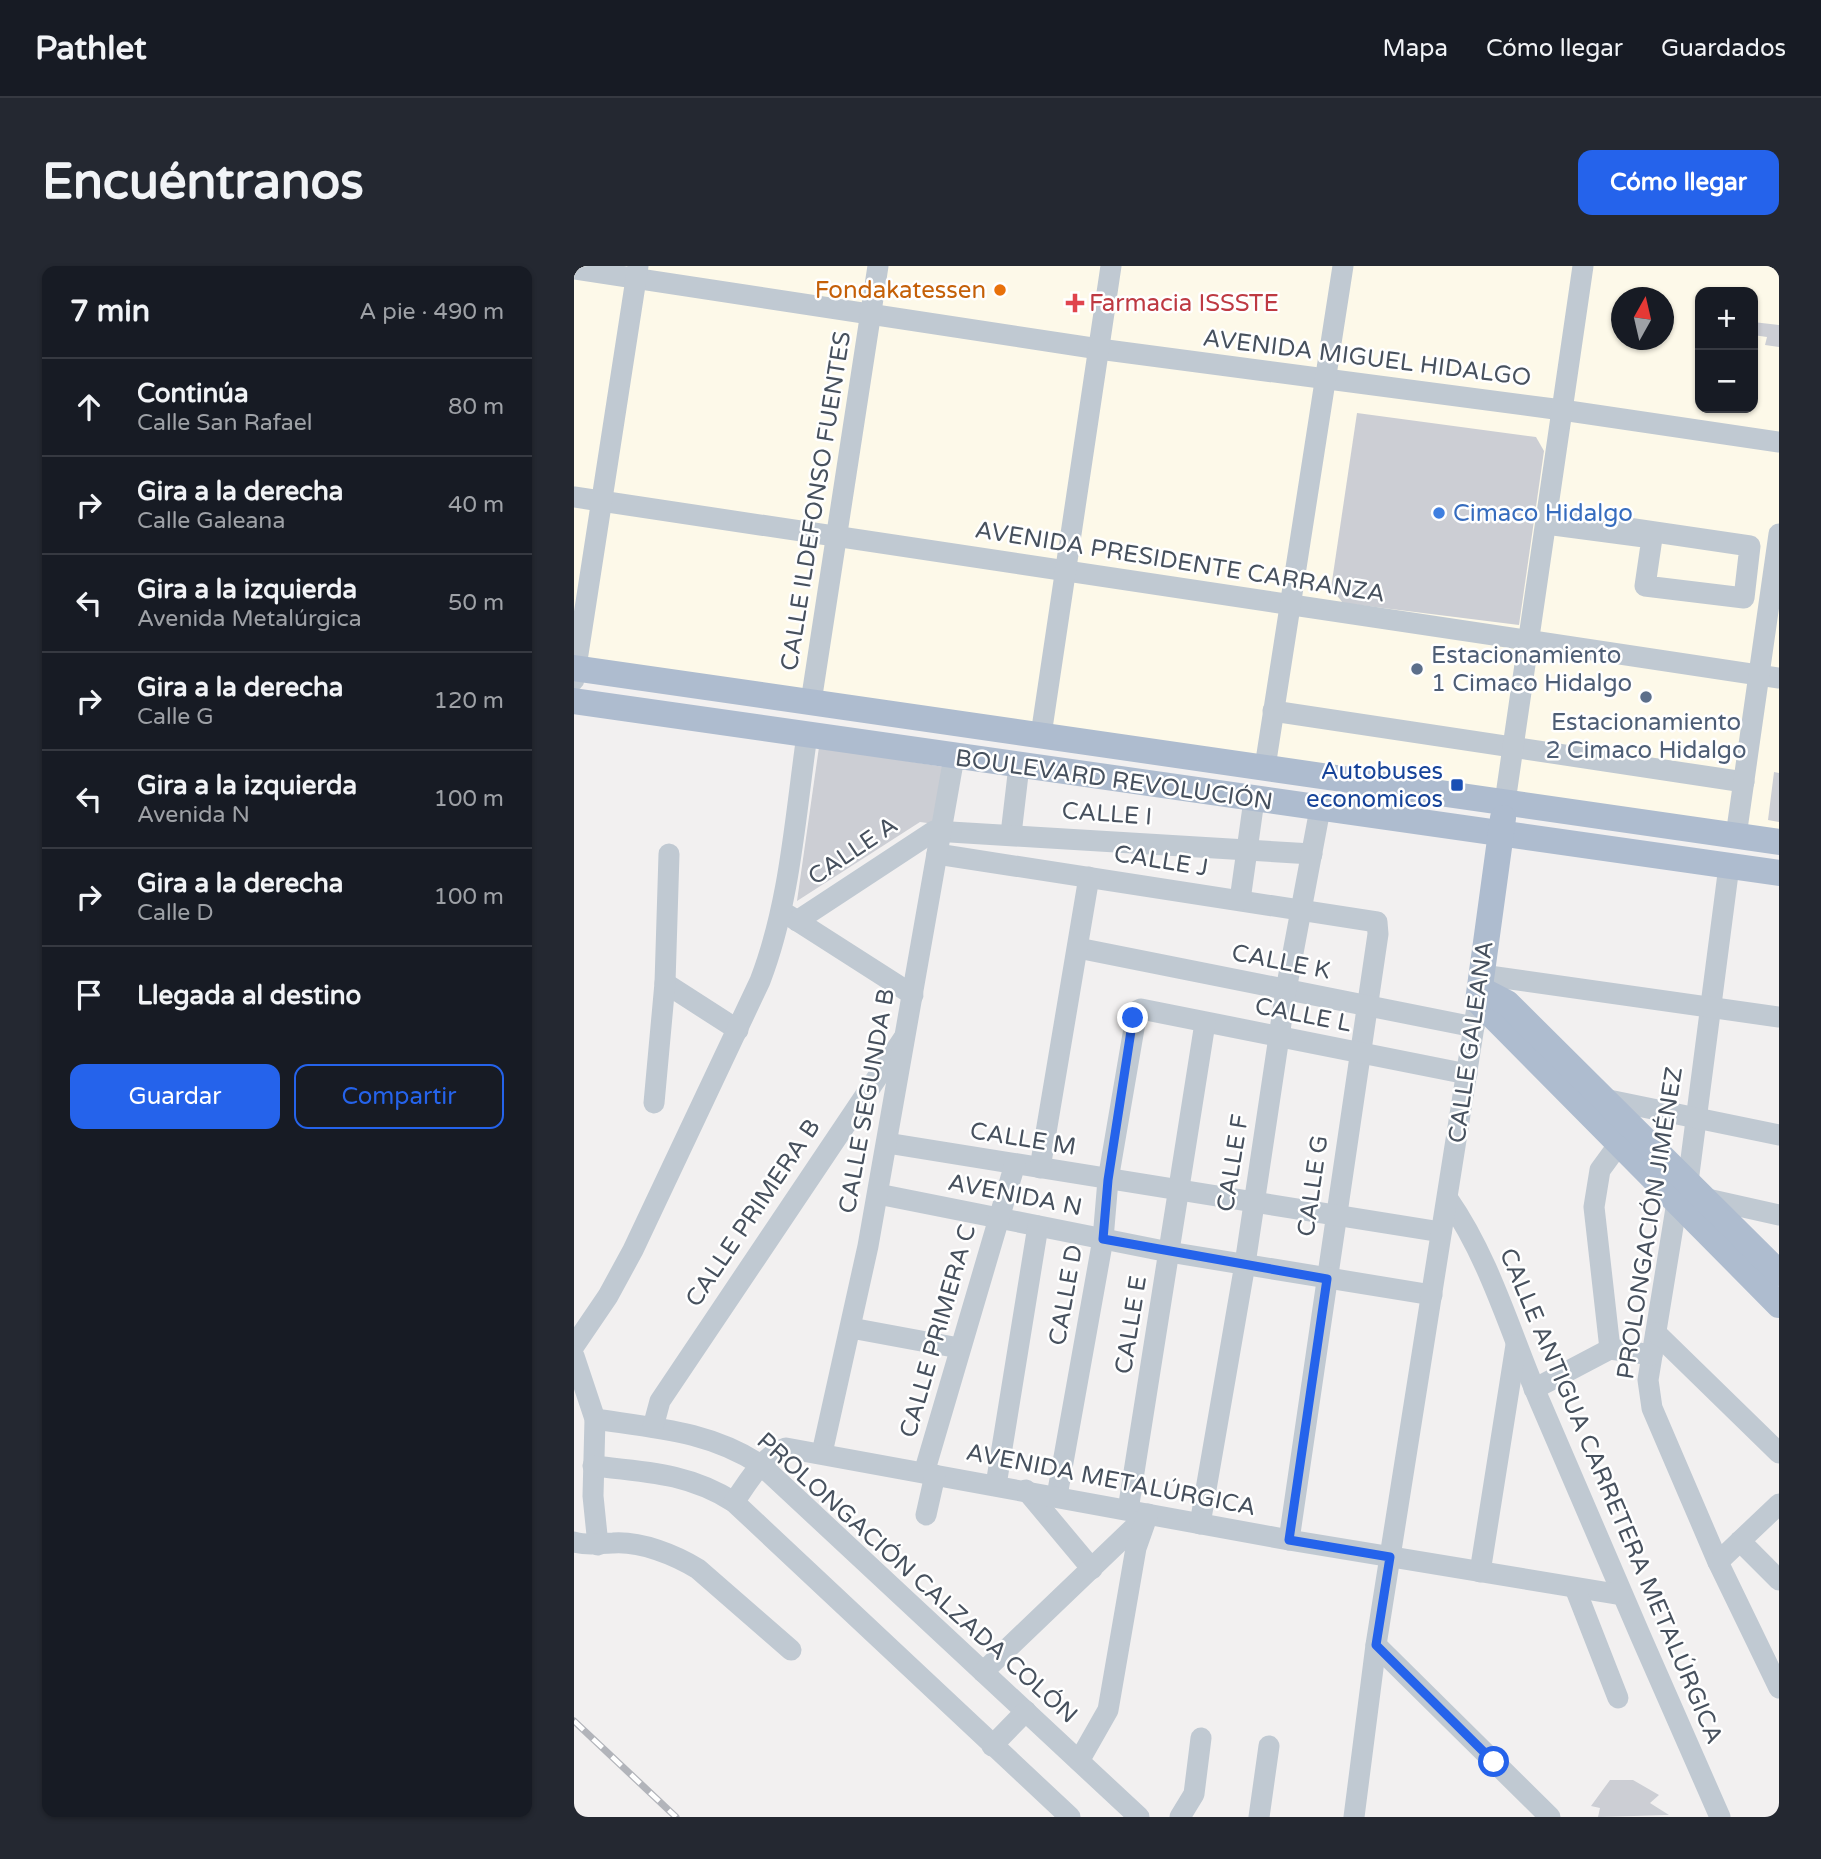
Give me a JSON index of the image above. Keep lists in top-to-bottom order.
{
  "streets": {
    "main road": ["BOULEVARD REVOLUCIÓN", "CALLE GALEANA"],
    "street": [
      "AVENIDA MIGUEL HIDALGO",
      "CALLE ILDEFONSO FUENTES",
      "AVENIDA PRESIDENTE CARRANZA",
      "CALLE I",
      "CALLE A",
      "CALLE J",
      "CALLE K",
      "CALLE L",
      "CALLE SEGUNDA B",
      "CALLE M",
      "CALLE F",
      "CALLE G",
      "AVENIDA N",
      "CALLE PRIMERA B",
      "PROLONGACIÓN JIMÉNEZ",
      "CALLE D",
      "CALLE E",
      "CALLE PRIMERA C",
      "AVENIDA METALÚRGICA",
      "CALLE ANTIGUA CARRETERA METALÚRGICA",
      "PROLONGACIÓN CALZADA COLÓN"
    ]
  },
  "crossings": [
    ["AVENIDA MIGUEL HIDALGO", "CALLE ILDEFONSO FUENTES"],
    ["AVENIDA MIGUEL HIDALGO", "CALLE GALEANA"],
    ["CALLE ILDEFONSO FUENTES", "AVENIDA PRESIDENTE CARRANZA"],
    ["AVENIDA PRESIDENTE CARRANZA", "CALLE GALEANA"],
    ["BOULEVARD REVOLUCIÓN", "CALLE GALEANA"],
    ["BOULEVARD REVOLUCIÓN", "CALLE SEGUNDA B"],
    ["BOULEVARD REVOLUCIÓN", "CALLE F"],
    ["BOULEVARD REVOLUCIÓN", "PROLONGACIÓN JIMÉNEZ"],
    ["CALLE I", "CALLE A"],
    ["CALLE I", "CALLE J"],
    ["CALLE I", "CALLE SEGUNDA B"],
    ["CALLE I", "CALLE F"],
    ["CALLE A", "CALLE J"],
    ["CALLE A", "CALLE SEGUNDA B"],
    ["CALLE J", "CALLE SEGUNDA B"],
    ["CALLE J", "CALLE F"],
    ["CALLE J", "CALLE G"],
    ["CALLE K", "CALLE GALEANA"],
    ["CALLE K", "CALLE F"],
    ["CALLE K", "CALLE G"],
    ["CALLE K", "PROLONGACIÓN JIMÉNEZ"],
    ["CALLE L", "CALLE GALEANA"],
    ["CALLE L", "CALLE F"],
    ["CALLE L", "CALLE G"],
    ["CALLE L", "CALLE D"],
    ["CALLE L", "CALLE E"],
    ["CALLE GALEANA", "CALLE M"],
    ["CALLE GALEANA", "AVENIDA N"],
    ["CALLE GALEANA", "AVENIDA METALÚRGICA"],
    ["CALLE GALEANA", "CALLE ANTIGUA CARRETERA METALÚRGICA"],
    ["CALLE SEGUNDA B", "CALLE M"],
    ["CALLE SEGUNDA B", "AVENIDA N"],
    ["CALLE SEGUNDA B", "CALLE PRIMERA B"],
    ["CALLE SEGUNDA B", "AVENIDA METALÚRGICA"],
    ["CALLE M", "CALLE F"],
    ["CALLE M", "CALLE G"],
    ["CALLE M", "CALLE D"],
    ["CALLE M", "CALLE E"],
    ["CALLE M", "CALLE PRIMERA C"],
    ["CALLE F", "AVENIDA N"],
    ["CALLE F", "AVENIDA METALÚRGICA"],
    ["CALLE G", "AVENIDA N"],
    ["CALLE G", "AVENIDA METALÚRGICA"],
    ["AVENIDA N", "CALLE D"],
    ["AVENIDA N", "CALLE E"],
    ["AVENIDA N", "CALLE PRIMERA C"],
    ["CALLE PRIMERA B", "PROLONGACIÓN CALZADA COLÓN"],
    ["CALLE D", "AVENIDA METALÚRGICA"],
    ["CALLE E", "AVENIDA METALÚRGICA"],
    ["CALLE E", "PROLONGACIÓN CALZADA COLÓN"],
    ["CALLE PRIMERA C", "AVENIDA METALÚRGICA"],
    ["AVENIDA METALÚRGICA", "CALLE ANTIGUA CARRETERA METALÚRGICA"],
    ["AVENIDA METALÚRGICA", "PROLONGACIÓN CALZADA COLÓN"]
  ],
  "places": {
    "other": [
      "Fondakatessen",
      "Cimaco Hidalgo",
      "Estacionamiento 1 Cimaco Hidalgo",
      "Estacionamiento 2 Cimaco Hidalgo"
    ],
    "health": ["Farmacia ISSSTE"],
    "transit": ["Autobuses economicos"]
  },
  "north": "top",
  "page": {
    "header": "Pathlet",
    "nav": ["Mapa", "Cómo llegar", "Guardados"],
    "buttons": [
      "Cómo llegar",
      ["Guardar", "Compartir"]
    ],
    "title": "Encuéntranos",
    "heading": ["7 min", "A pie · 490 m"],
    "map_buttons": ["+", "−"],
    "list": [
      ["Continúa", "Calle San Rafael", "80 m"],
      ["Gira a la derecha", "Calle Galeana", "40 m"],
      ["Gira a la izquierda", "Avenida Metalúrgica", "50 m"],
      ["Gira a la derecha", "Calle G", "120 m"],
      ["Gira a la izquierda", "Avenida N", "100 m"],
      ["Gira a la derecha", "Calle D", "100 m"],
      "Llegada al destino"
    ]
  }
}
